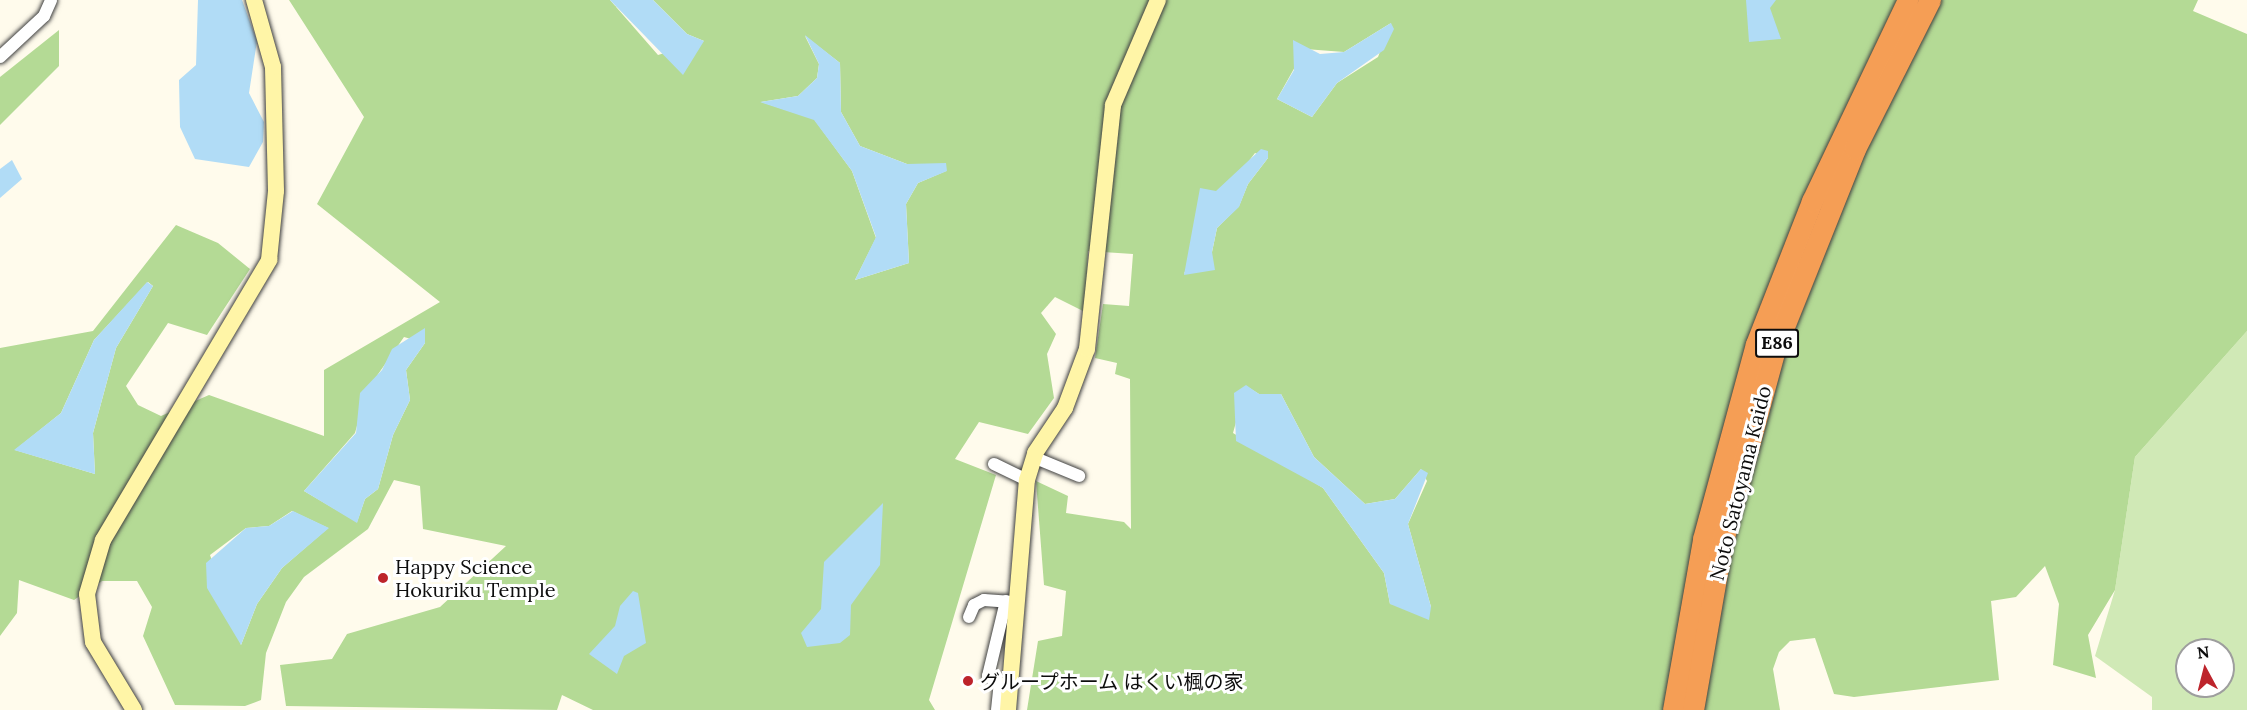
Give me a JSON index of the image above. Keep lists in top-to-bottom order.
{
  "streets": {
    "highway": ["E86", "Noto Satoyama Kaido"]
  },
  "places": ["Happy Science Hokuriku Temple", "グループホーム はくい楓の家"],
  "north": "top"
}
